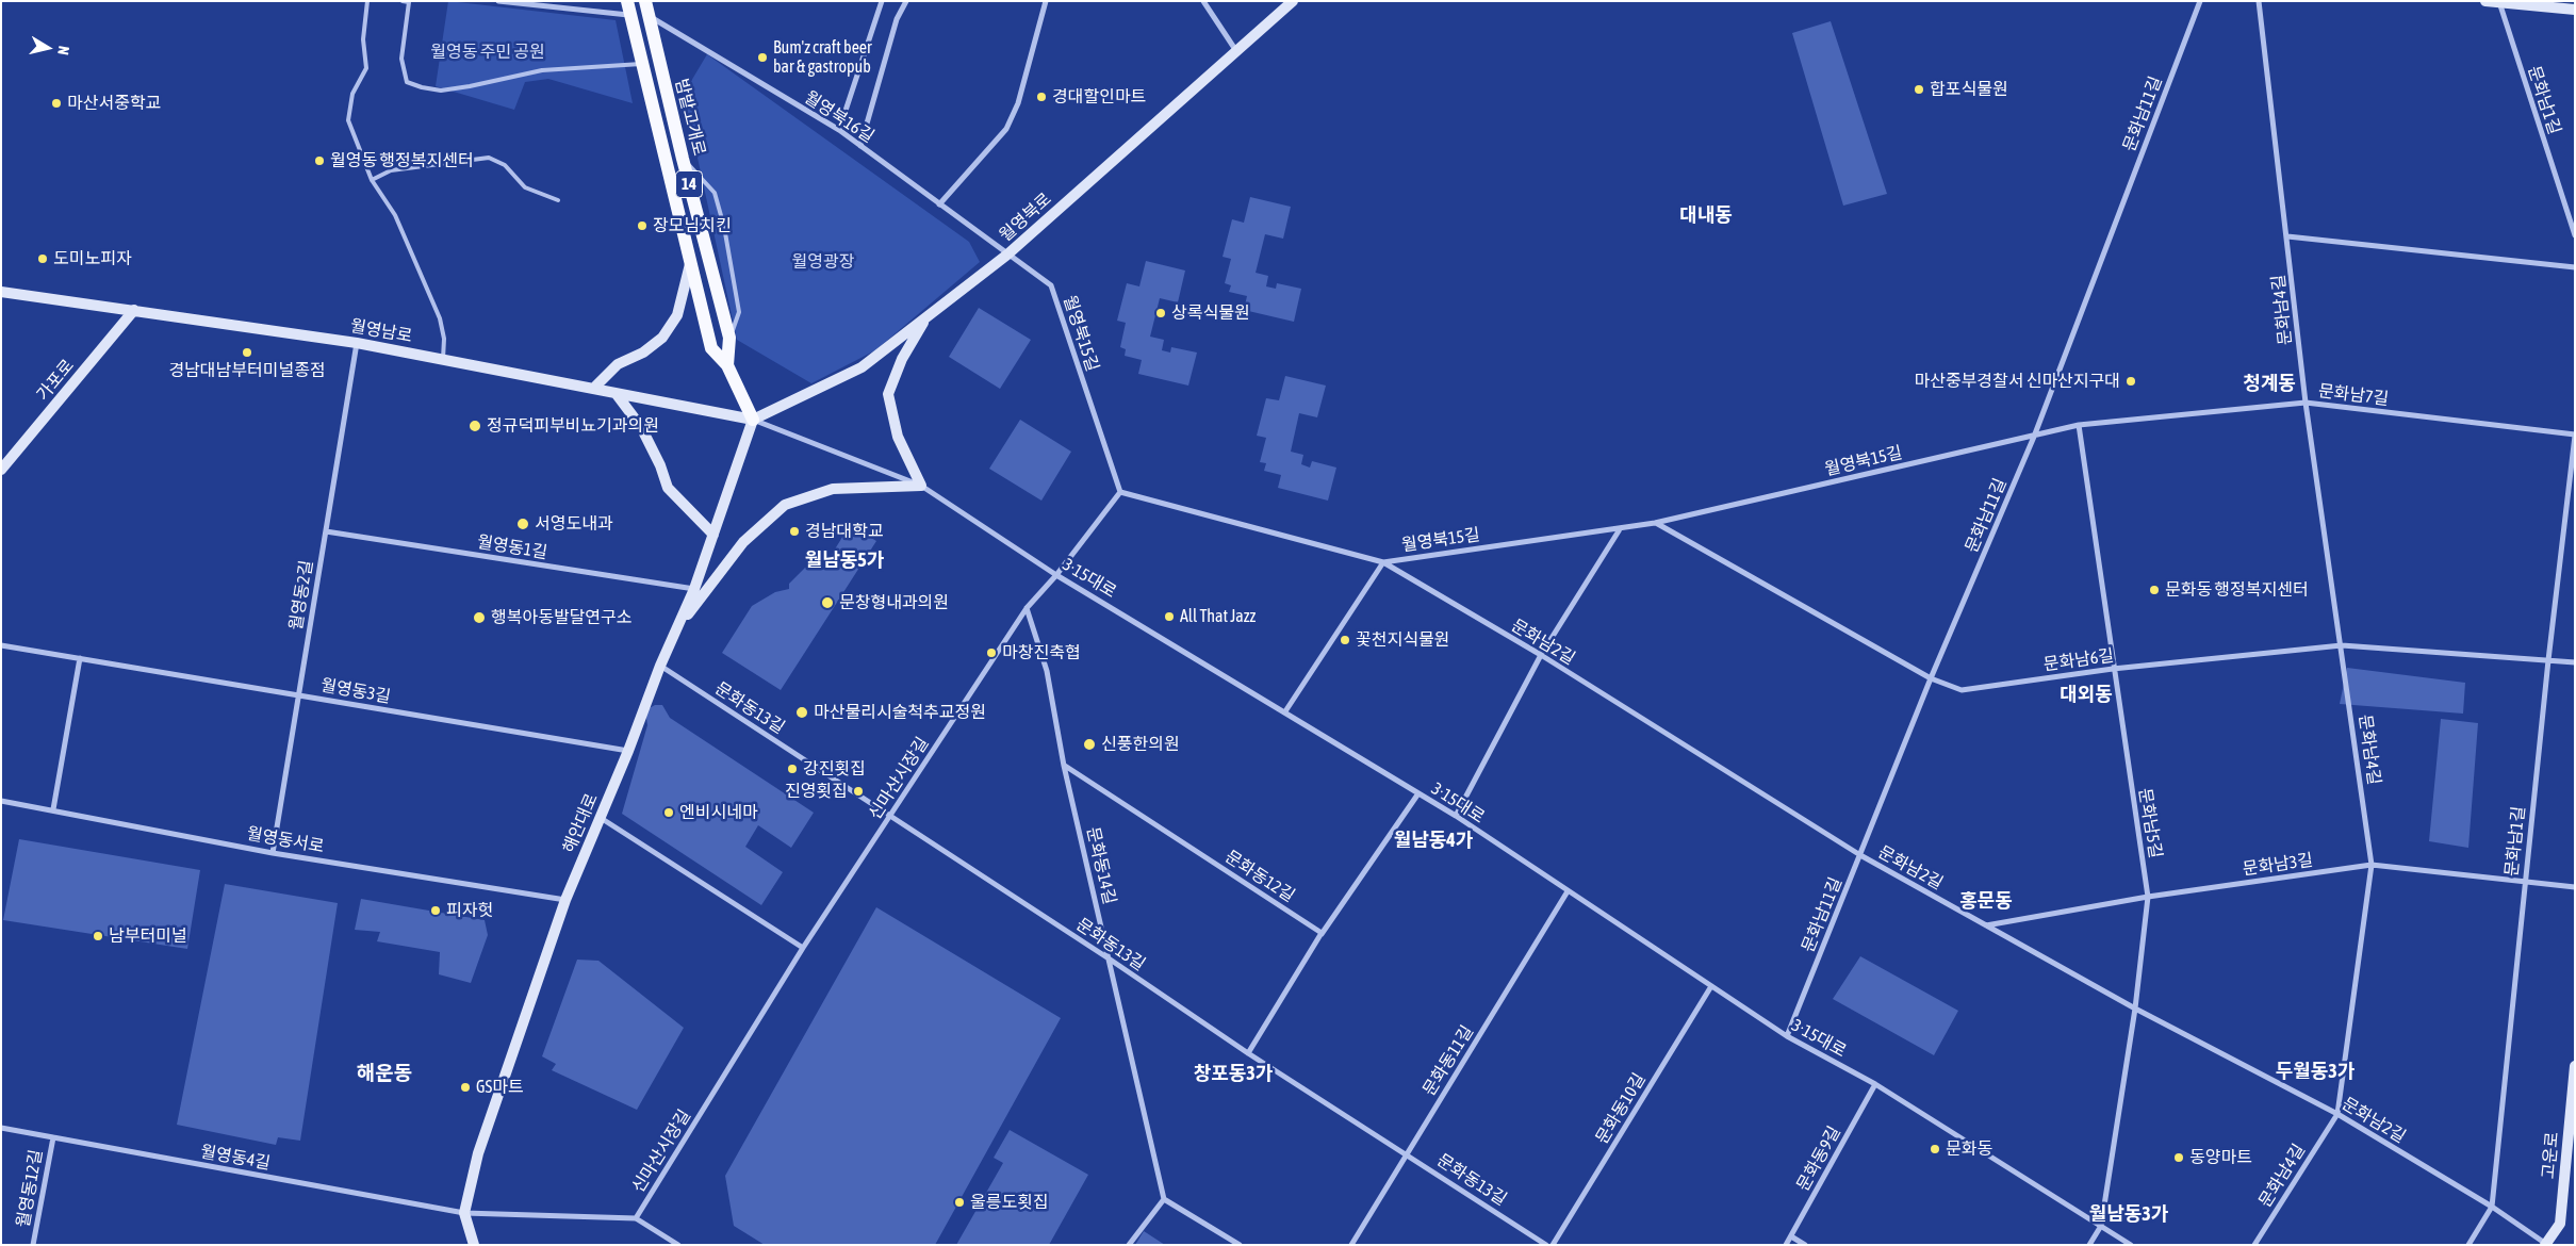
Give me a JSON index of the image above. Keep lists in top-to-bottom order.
{
  "streets": {
    "main road": [
      "밤밭고개로",
      "14",
      "월영북로",
      "월영남로",
      "가포로",
      "해안대로",
      "고운로"
    ],
    "street": [
      "문화남1길",
      "문화남11길",
      "월영북16길",
      "문화남4길",
      "월영북15길",
      "문화남7길",
      "월영동1길",
      "3·15대로",
      "월영동2길",
      "문화남2길",
      "문화남6길",
      "월영동3길",
      "문화동13길",
      "신마산시장길",
      "문화남5길",
      "월영동서로",
      "문화남3길",
      "문화동14길",
      "문화동12길",
      "문화동11길",
      "문화동10길",
      "월영동4길",
      "문화동9길",
      "월영동12길"
    ]
  },
  "crossings": [
    ["문화남1길", "문화남7길"],
    ["문화남1길", "문화남2길"],
    ["문화남1길", "문화남6길"],
    ["문화남1길", "문화남3길"],
    ["문화남11길", "월영북15길"],
    ["문화남11길", "문화남7길"],
    ["문화남11길", "3·15대로"],
    ["문화남11길", "문화남2길"],
    ["문화남11길", "문화남6길"],
    ["밤밭고개로", "월영북16길"],
    ["밤밭고개로", "월영북로"],
    ["밤밭고개로", "월영남로"],
    ["밤밭고개로", "3·15대로"],
    ["밤밭고개로", "해안대로"],
    ["월영북16길", "월영북로"],
    ["월영북16길", "월영북15길"],
    ["월영북로", "월영남로"],
    ["월영북로", "월영북15길"],
    ["월영북로", "3·15대로"],
    ["월영북로", "해안대로"],
    ["문화남4길", "문화남7길"],
    ["문화남4길", "문화남2길"],
    ["문화남4길", "문화남6길"],
    ["문화남4길", "문화남3길"],
    ["월영남로", "가포로"],
    ["월영남로", "3·15대로"],
    ["월영남로", "월영동2길"],
    ["월영남로", "해안대로"],
    ["월영북15길", "문화남7길"],
    ["월영북15길", "문화남2길"],
    ["월영북15길", "문화남6길"],
    ["월영북15길", "신마산시장길"],
    ["문화남7길", "문화남5길"],
    ["월영동1길", "월영동2길"],
    ["월영동1길", "해안대로"],
    ["3·15대로", "신마산시장길"],
    ["3·15대로", "해안대로"],
    ["3·15대로", "문화남5길"],
    ["3·15대로", "문화동11길"],
    ["3·15대로", "문화동10길"],
    ["3·15대로", "문화동9길"],
    ["월영동2길", "월영동3길"],
    ["월영동2길", "월영동서로"],
    ["문화남2길", "문화남5길"],
    ["문화남2길", "문화남3길"],
    ["문화남2길", "고운로"],
    ["문화남6길", "문화남5길"],
    ["월영동3길", "해안대로"],
    ["문화동13길", "신마산시장길"],
    ["문화동13길", "해안대로"],
    ["문화동13길", "문화동14길"],
    ["문화동13길", "문화동11길"],
    ["신마산시장길", "문화동14길"],
    ["신마산시장길", "월영동4길"],
    ["해안대로", "월영동서로"],
    ["해안대로", "월영동4길"],
    ["문화남5길", "문화남3길"],
    ["문화동14길", "문화동12길"],
    ["월영동4길", "월영동12길"]
  ],
  "districts": [
    "대내동",
    "청계동",
    "월남동5가",
    "대외동",
    "월남동4가",
    "홍문동",
    "두월동3가",
    "해운동",
    "창포동3가",
    "월남동3가"
  ],
  "parks": ["월영동 주민 공원", "월영광장"],
  "places": [
    "Bum'z craft beer bar & gastropub",
    "합포식물원",
    "경대할인마트",
    "마산서중학교",
    "월영동 행정복지센터",
    "장모님치킨",
    "도미노피자",
    "상록식물원",
    "경남대남부터미널종점",
    "마산중부경찰서 신마산지구대",
    "정규덕피부비뇨기과의원",
    "서영도내과",
    "경남대학교",
    "문화동 행정복지센터",
    "문창형내과의원",
    "All That Jazz",
    "행복아동발달연구소",
    "꽃천지식물원",
    "마창진축협",
    "마산물리시술척추교정원",
    "신풍한의원",
    "강진횟집",
    "진영횟집",
    "엔비시네마",
    "피자헛",
    "남부터미널",
    "GS마트",
    "문화동",
    "동양마트",
    "울릉도횟집"
  ],
  "north": "right"
}
